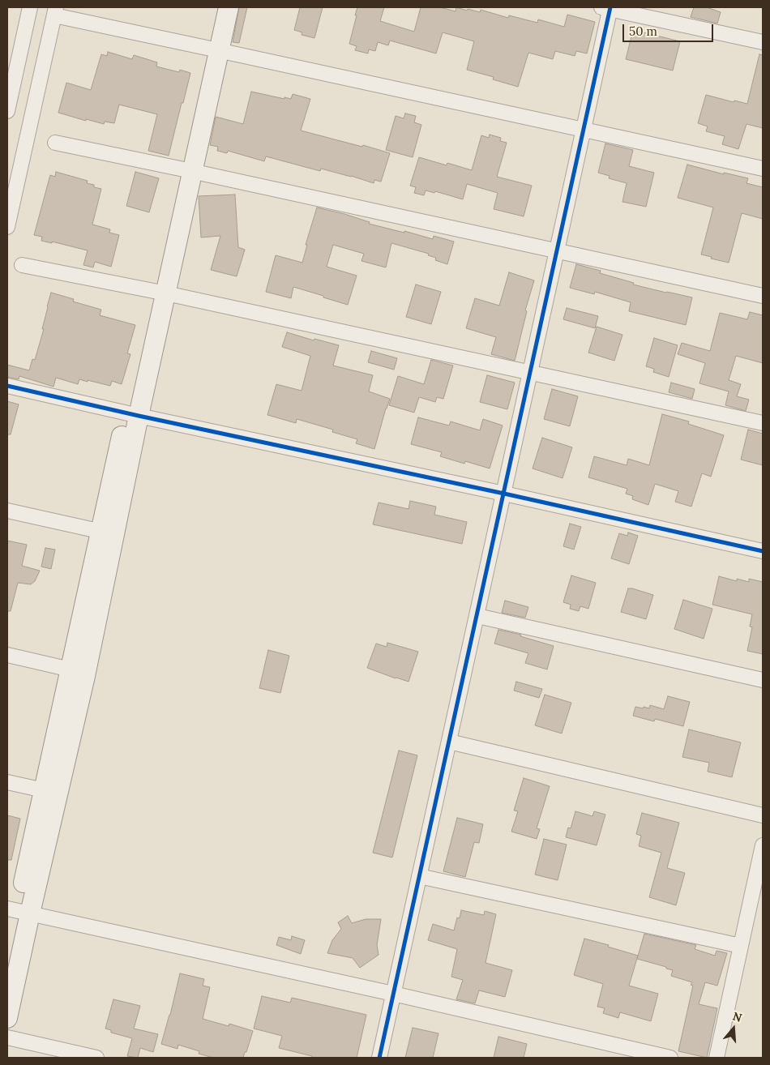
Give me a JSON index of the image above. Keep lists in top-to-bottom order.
{
  "scale_bar": "50 m",
  "north": "top"
}
